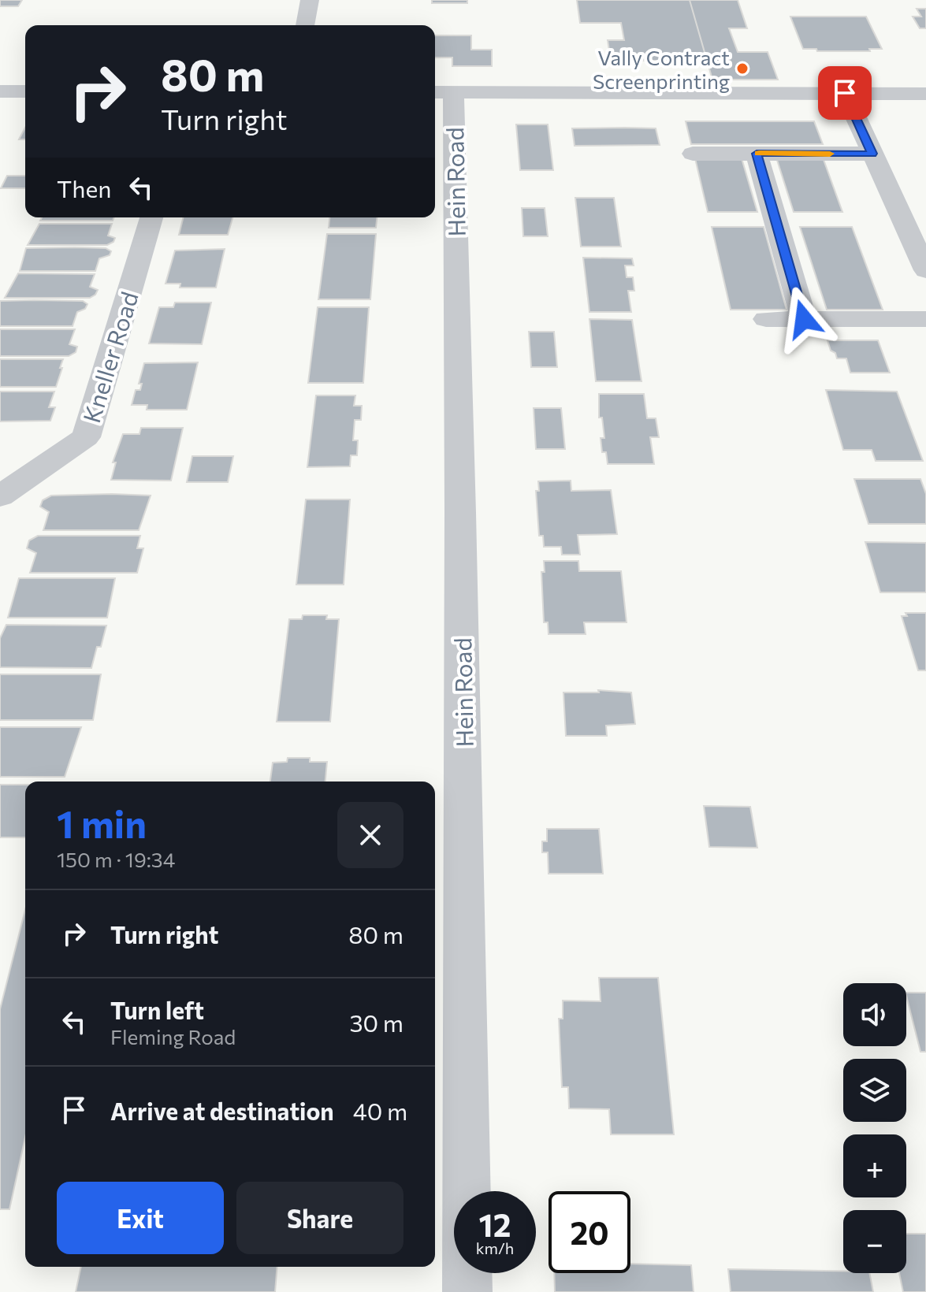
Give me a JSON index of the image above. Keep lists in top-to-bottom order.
{
  "streets": {
    "street": ["Hein Road", "Kneller Road"]
  },
  "places": ["Vally Contract Screenprinting"],
  "page": {
    "turn": ["80 m", "Turn right"],
    "then": "Then",
    "heading": ["1 min", "150 m · 19:34"],
    "list": [
      {
        "name": "Turn right",
        "value": "80 m"
      },
      {
        "name": "Turn left",
        "note": "Fleming Road",
        "value": "30 m"
      },
      {
        "name": "Arrive at destination",
        "value": "40 m"
      }
    ],
    "map_buttons": ["+", "−"],
    "buttons": ["Exit", "Share"],
    "speed": "12 km/h",
    "limit": "20"
  }
}
